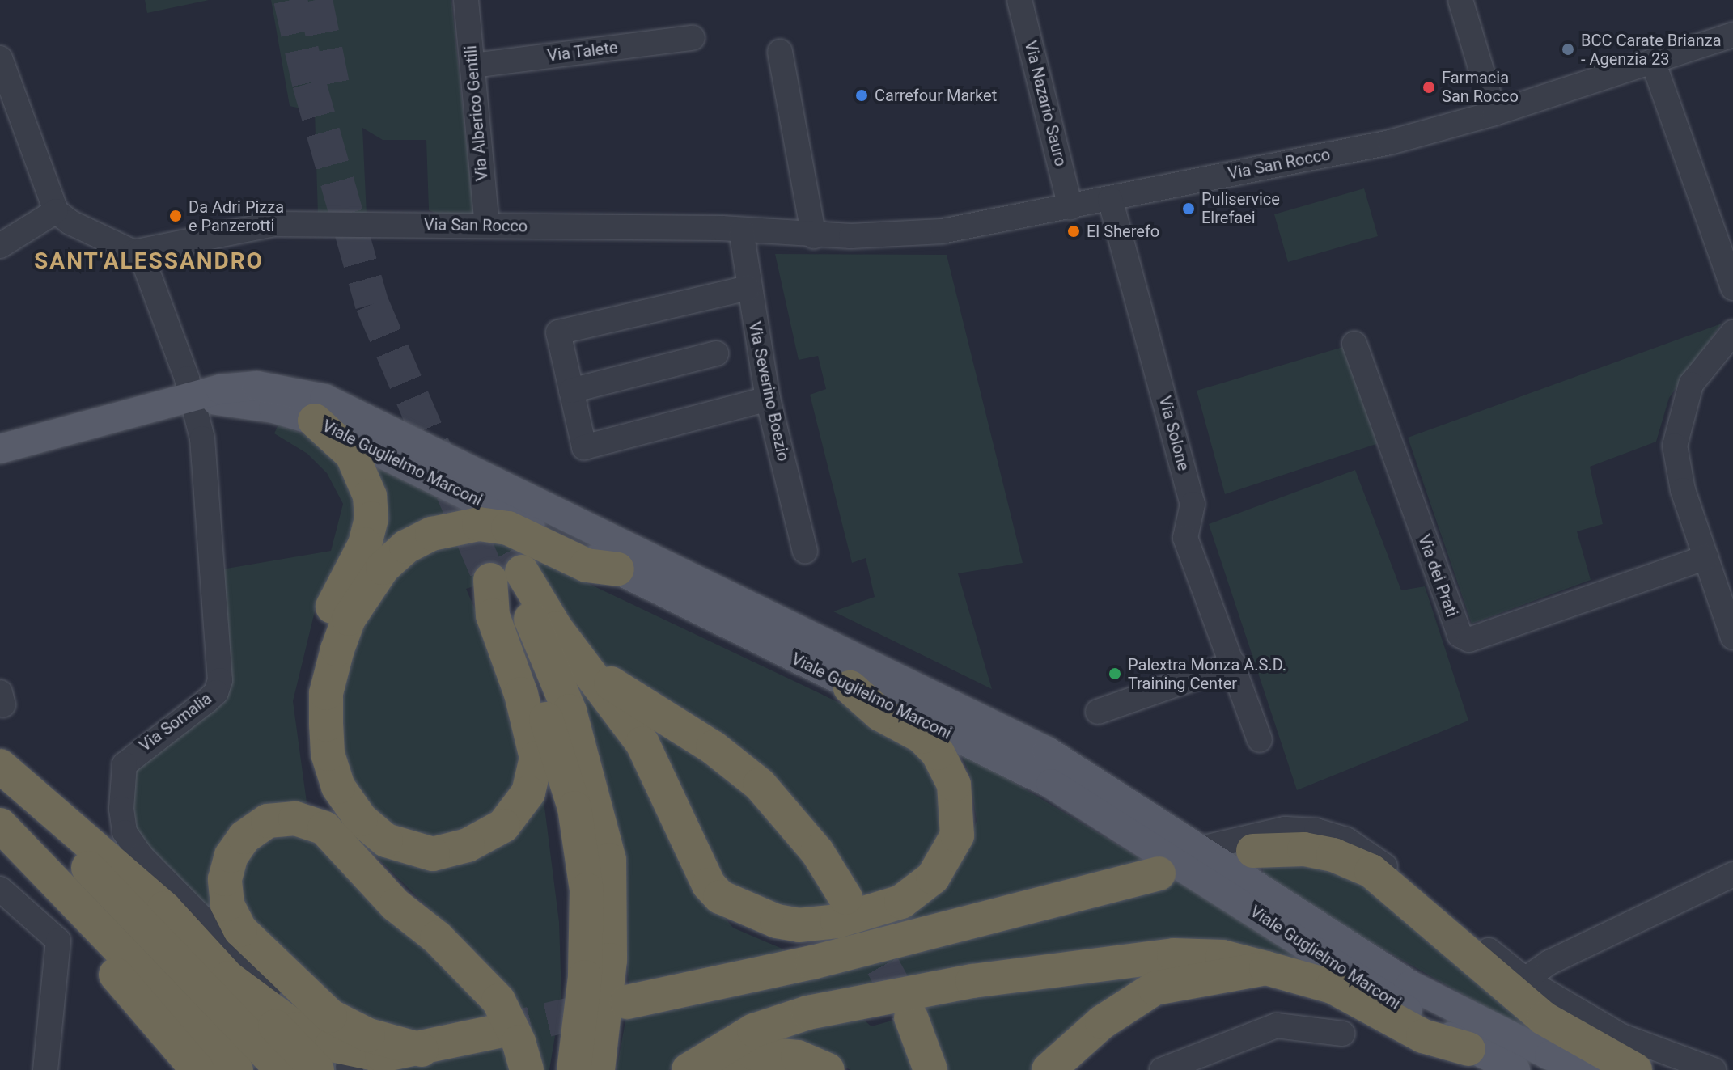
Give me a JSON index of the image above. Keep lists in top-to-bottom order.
{
  "streets": {
    "main road": ["Viale Guglielmo Marconi"],
    "street": [
      "Via Talete",
      "Via Nazario Sauro",
      "Via Alberico Gentili",
      "Via San Rocco",
      "Via Severino Boezio",
      "Via Solone",
      "Via dei Prati",
      "Via Somalia"
    ]
  },
  "crossings": [
    ["Via Talete", "Via Alberico Gentili"],
    ["Via Nazario Sauro", "Via San Rocco"],
    ["Via Alberico Gentili", "Via San Rocco"],
    ["Via San Rocco", "Via Severino Boezio"],
    ["Via San Rocco", "Via Solone"],
    ["Via San Rocco", "Via Somalia"],
    ["Viale Guglielmo Marconi", "Via Somalia"]
  ],
  "districts": ["SANT'ALESSANDRO"],
  "places": [
    "BCC Carate Brianza - Agenzia 23",
    "Farmacia San Rocco",
    "Carrefour Market",
    "Puliservice Elrefaei",
    "Da Adri Pizza e Panzerotti",
    "El Sherefo",
    "Palextra Monza A.S.D. Training Center"
  ]
}
